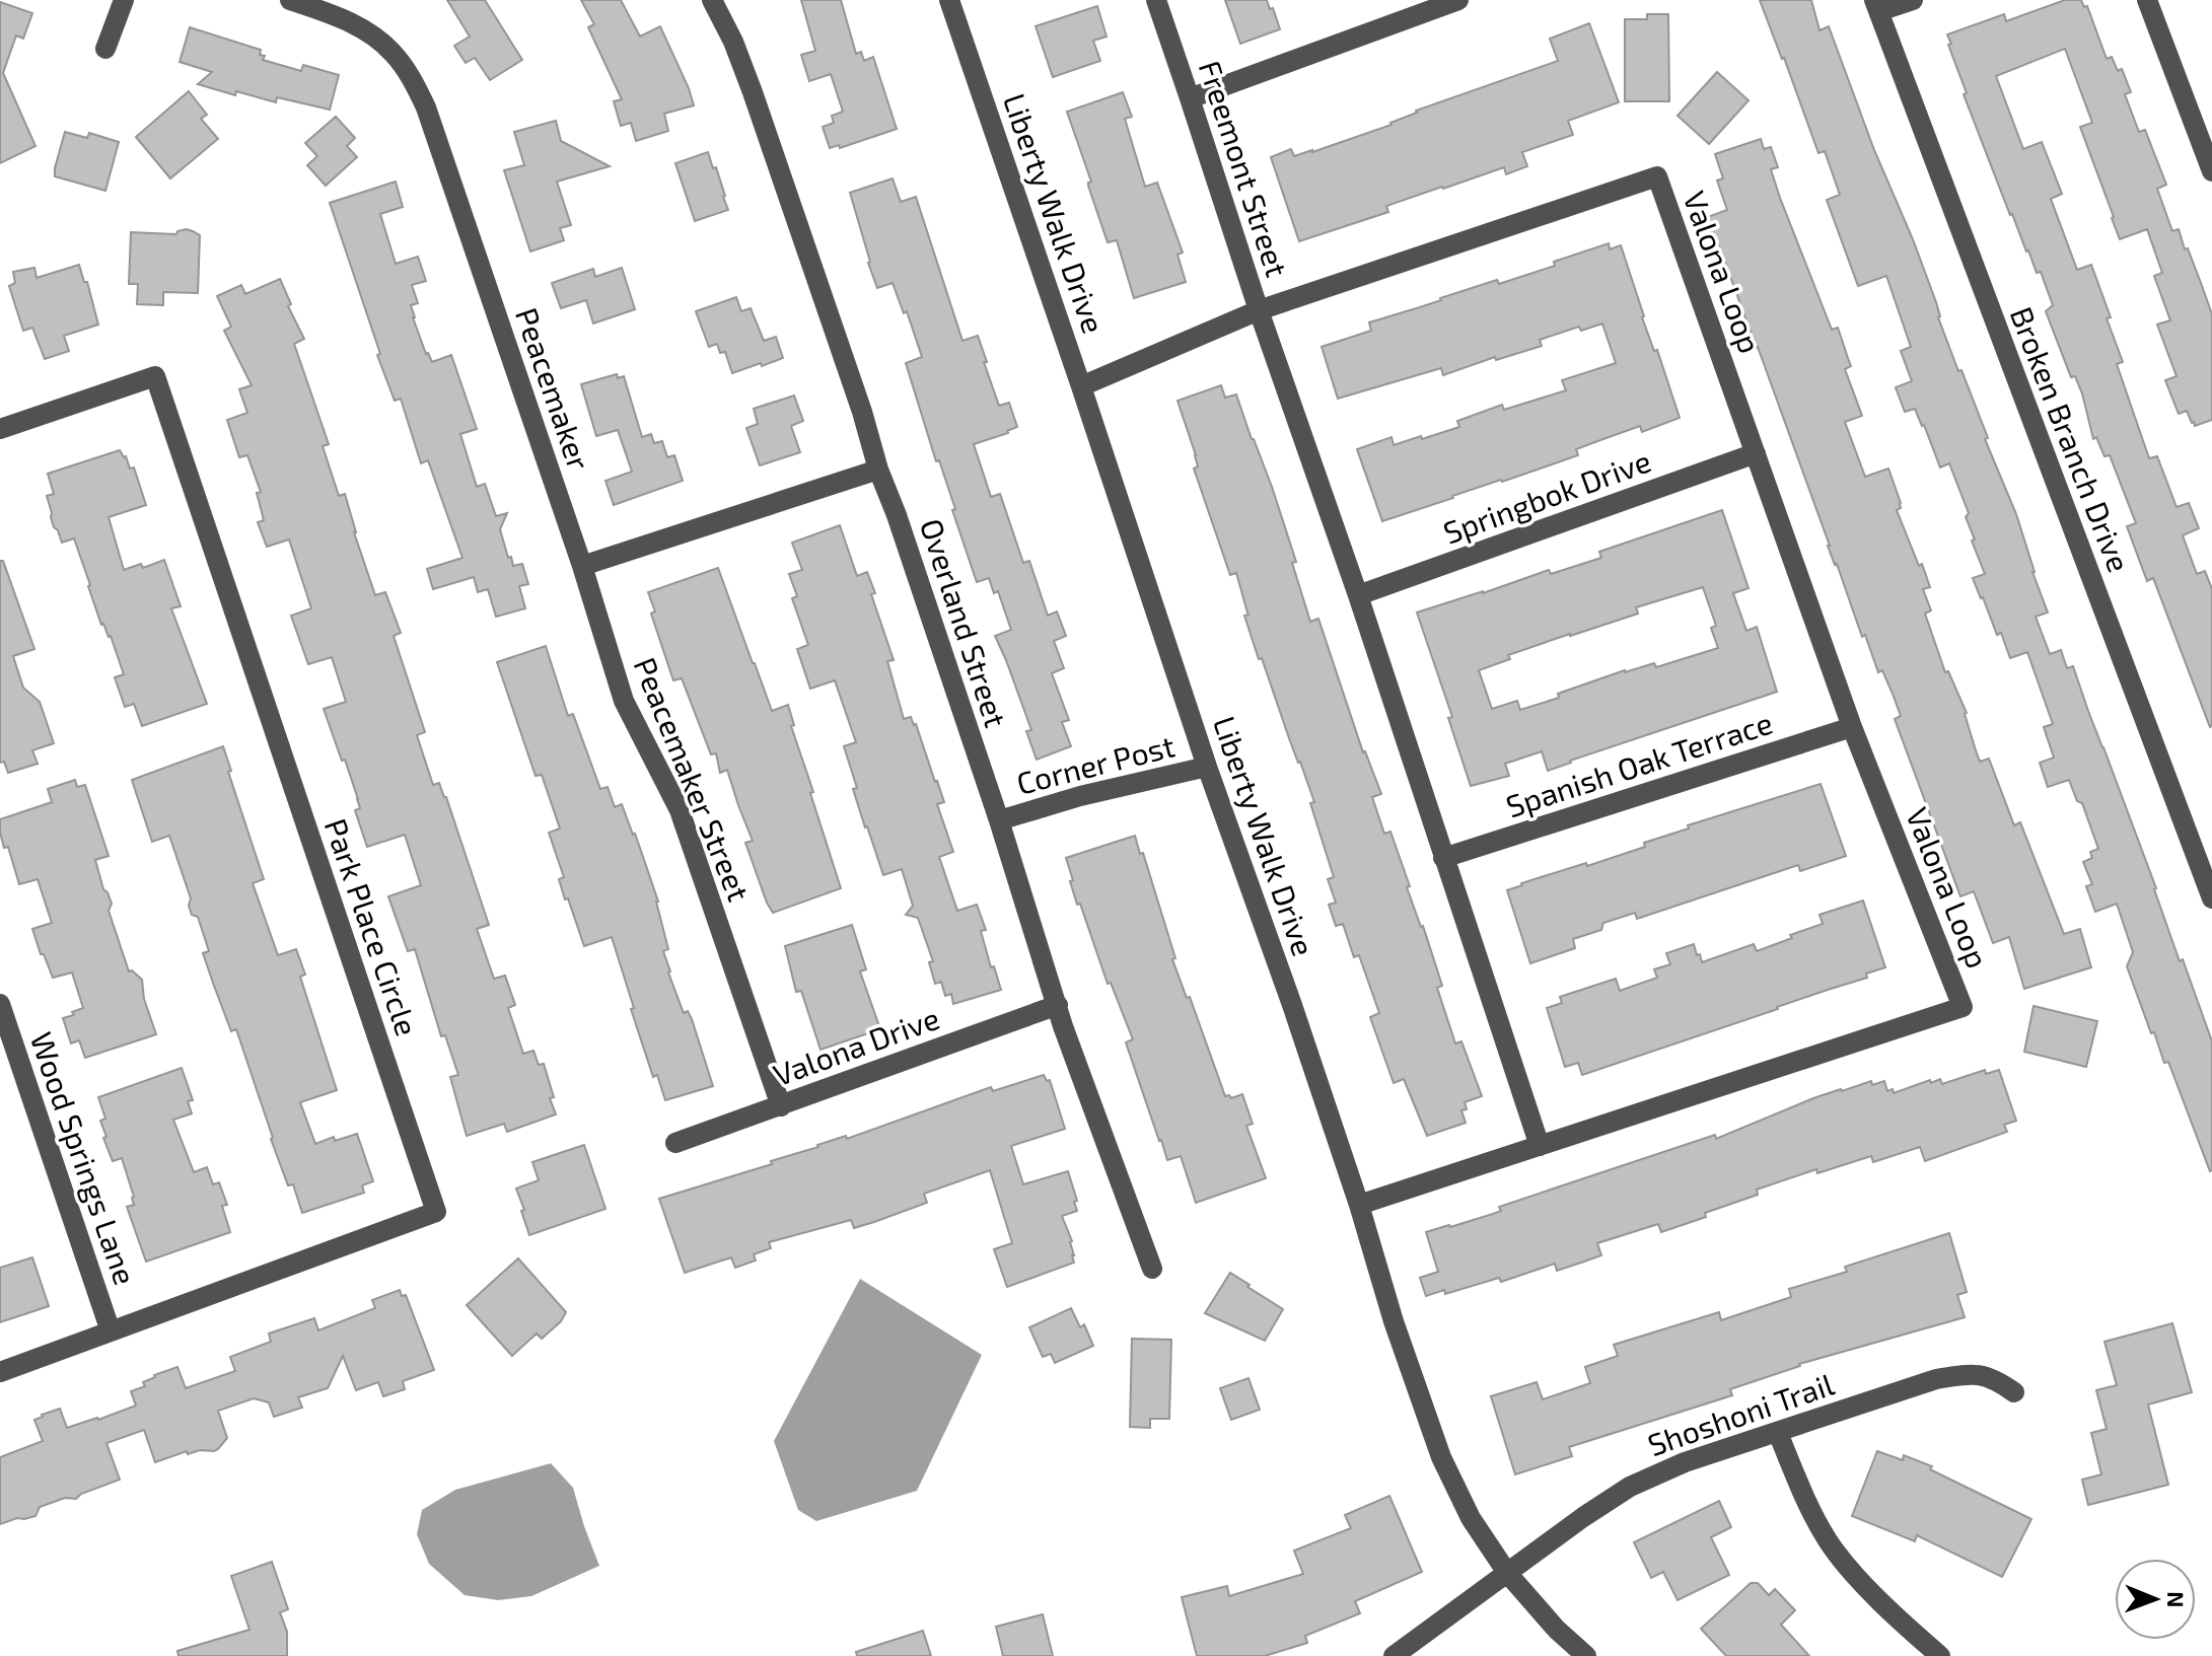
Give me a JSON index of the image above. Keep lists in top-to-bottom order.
{
  "streets": {
    "street": [
      "Freemont Street",
      "Liberty Walk Drive",
      "Valona Loop",
      "Peacemaker",
      "Broken Branch Drive",
      "Springbok Drive",
      "Overland Street",
      "Corner Post",
      "Spanish Oak Terrace",
      "Peacemaker Street",
      "Park Place Circle",
      "Valona Drive",
      "Wood Springs Lane",
      "Shoshoni Trail"
    ]
  },
  "crossings": [
    ["Freemont Street", "Liberty Walk Drive"],
    ["Freemont Street", "Valona Loop"],
    ["Liberty Walk Drive", "Valona Loop"],
    ["Liberty Walk Drive", "Corner Post"],
    ["Liberty Walk Drive", "Shoshoni Trail"],
    ["Valona Loop", "Springbok Drive"],
    ["Valona Loop", "Spanish Oak Terrace"],
    ["Peacemaker", "Peacemaker Street"],
    ["Overland Street", "Corner Post"],
    ["Overland Street", "Valona Drive"],
    ["Peacemaker Street", "Valona Drive"],
    ["Park Place Circle", "Wood Springs Lane"]
  ],
  "north": "right"
}
